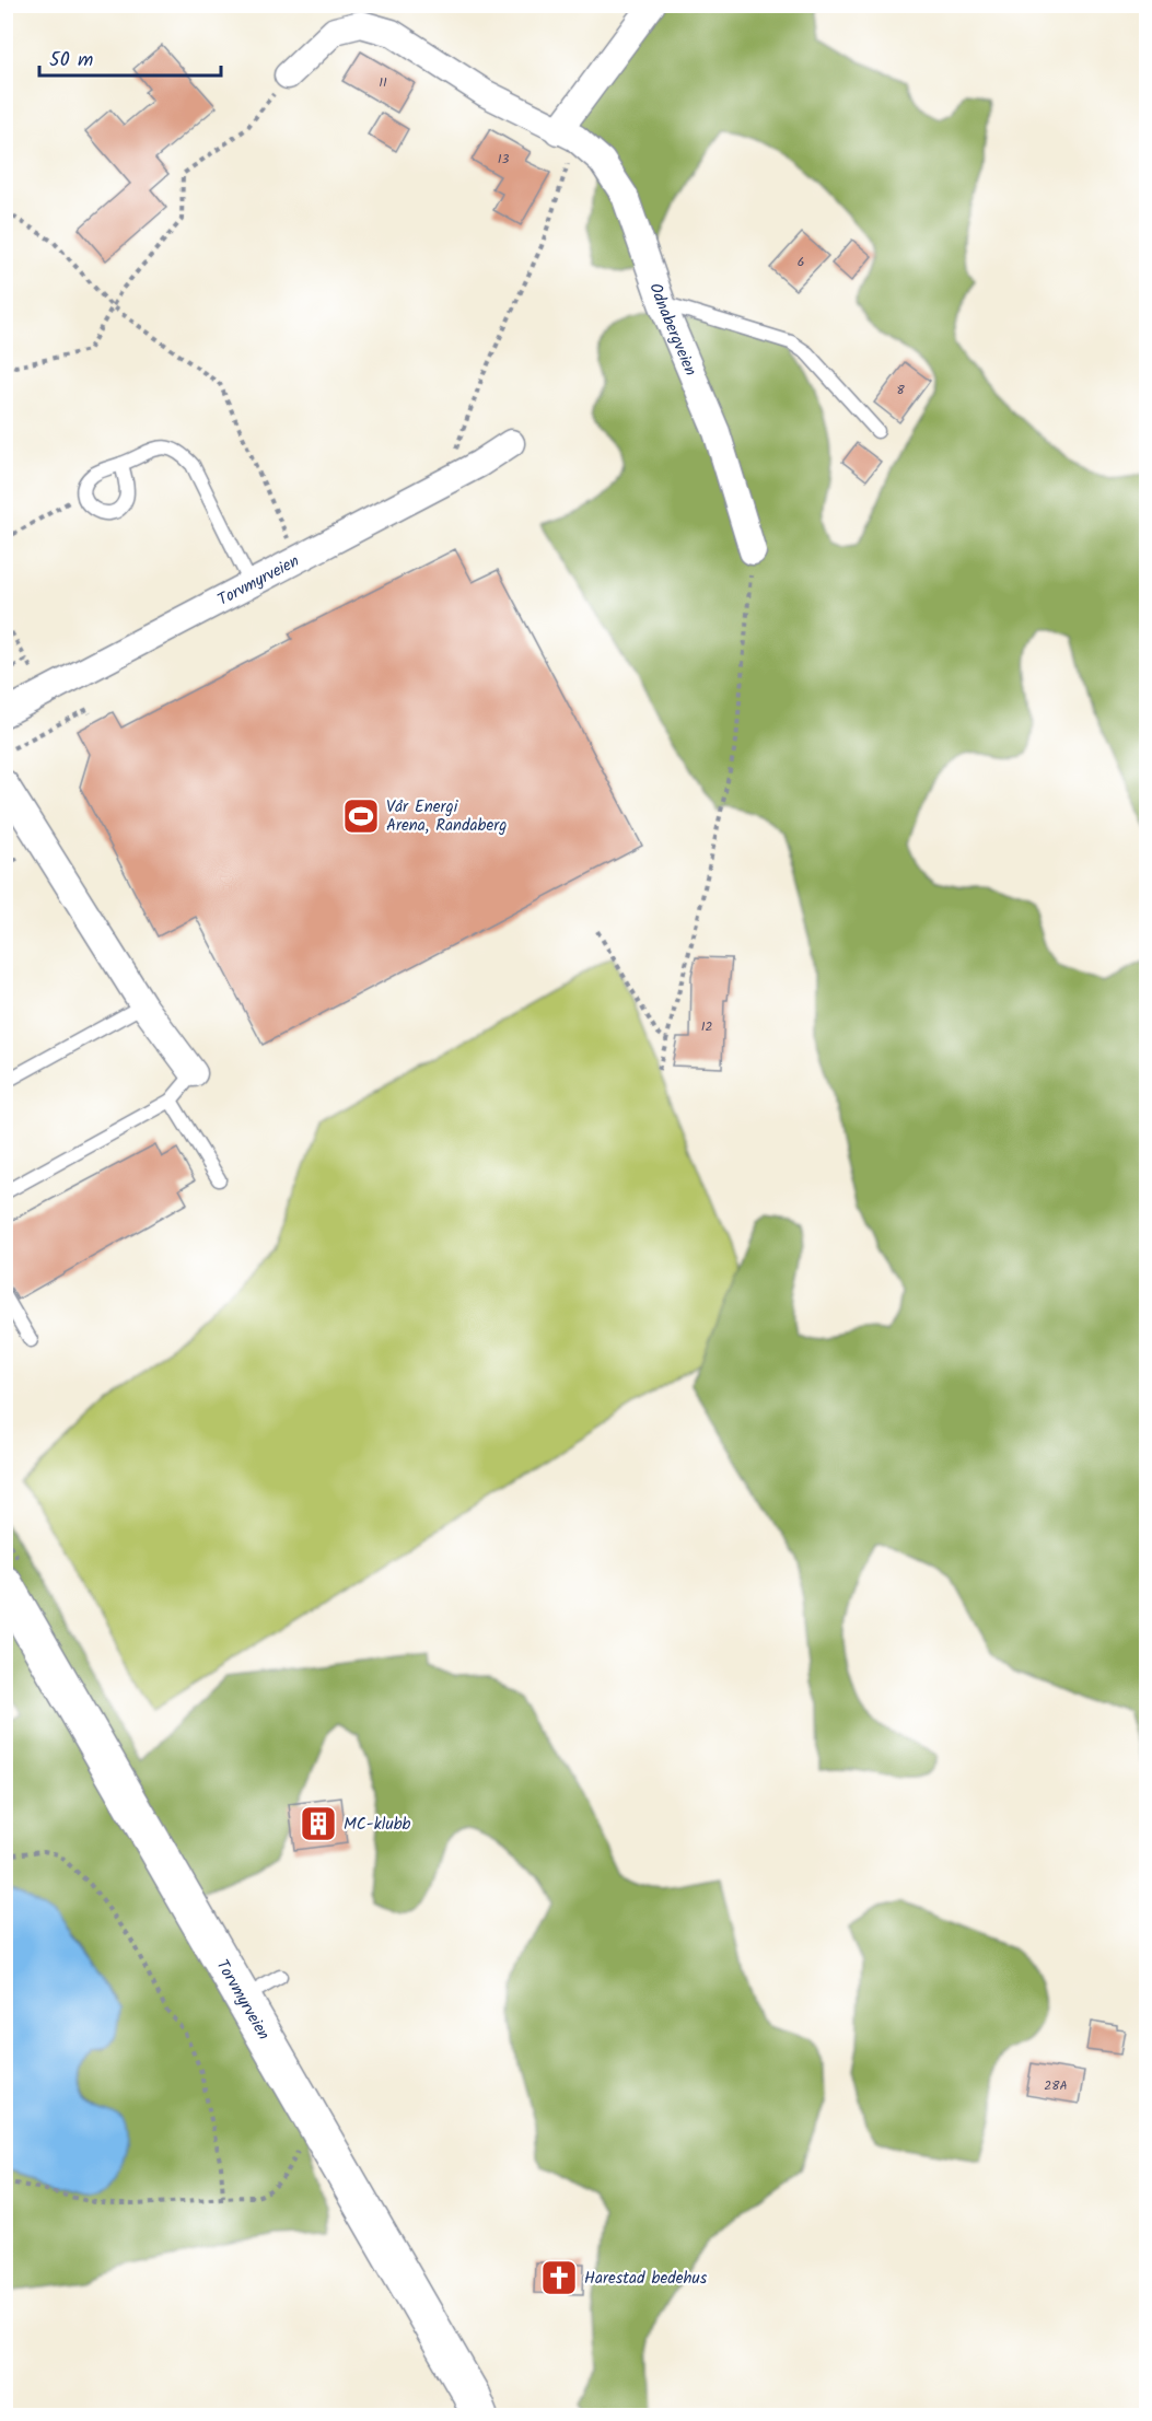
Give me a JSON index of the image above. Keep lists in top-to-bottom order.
{
  "streets": {
    "main road": ["Torvmyrveien"],
    "street": ["Odnabergveien"]
  },
  "places": {
    "sports": ["Vår Energi Arena, Randaberg"],
    "building": ["MC-klubb"],
    "church": ["Harestad bedehus"]
  },
  "house_numbers": [
    "11",
    "13",
    "6",
    "8",
    "12",
    "28A"
  ],
  "scale_bar": "50 m"
}
